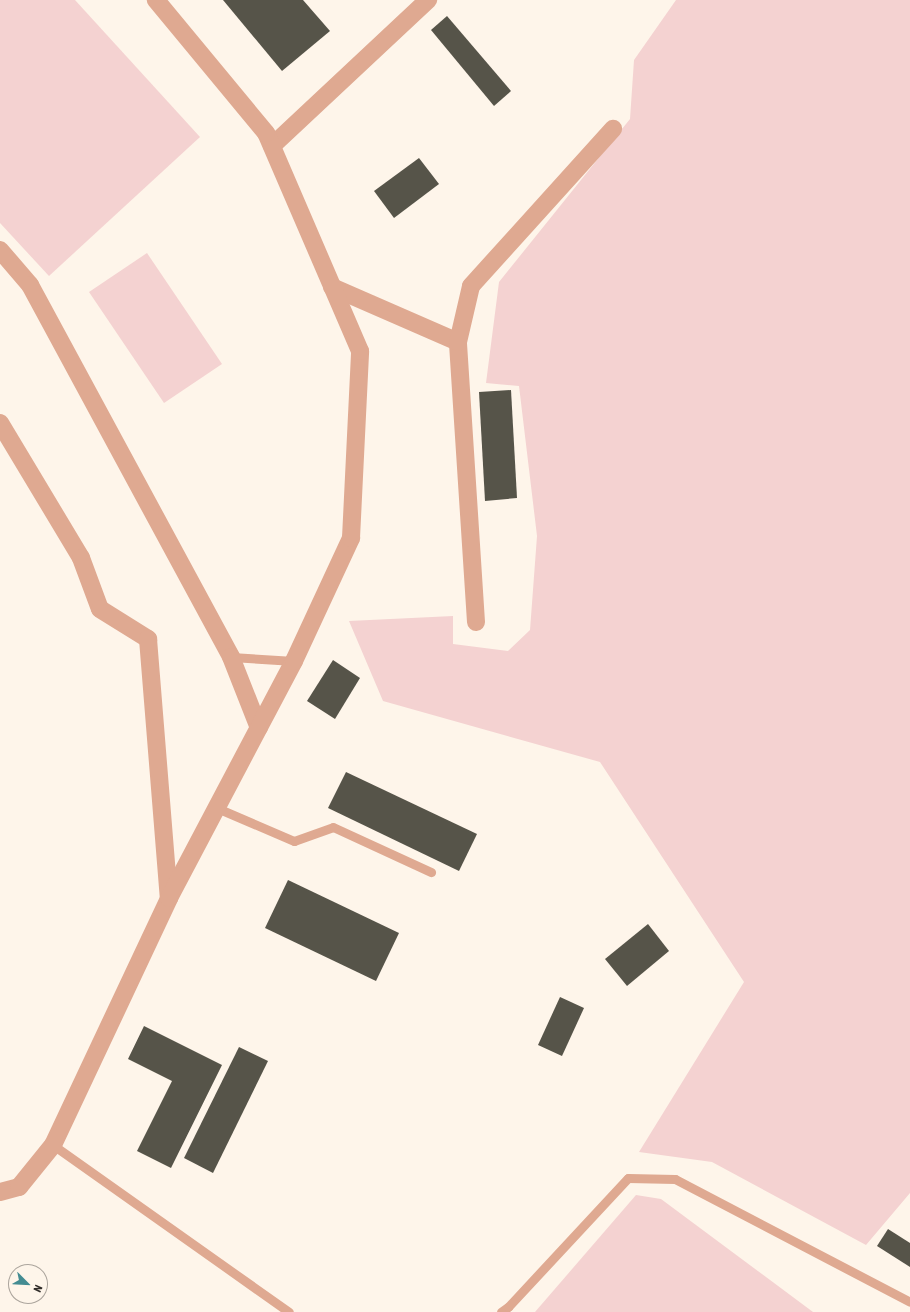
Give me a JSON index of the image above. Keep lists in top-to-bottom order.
{
  "north": "bottom right"
}
